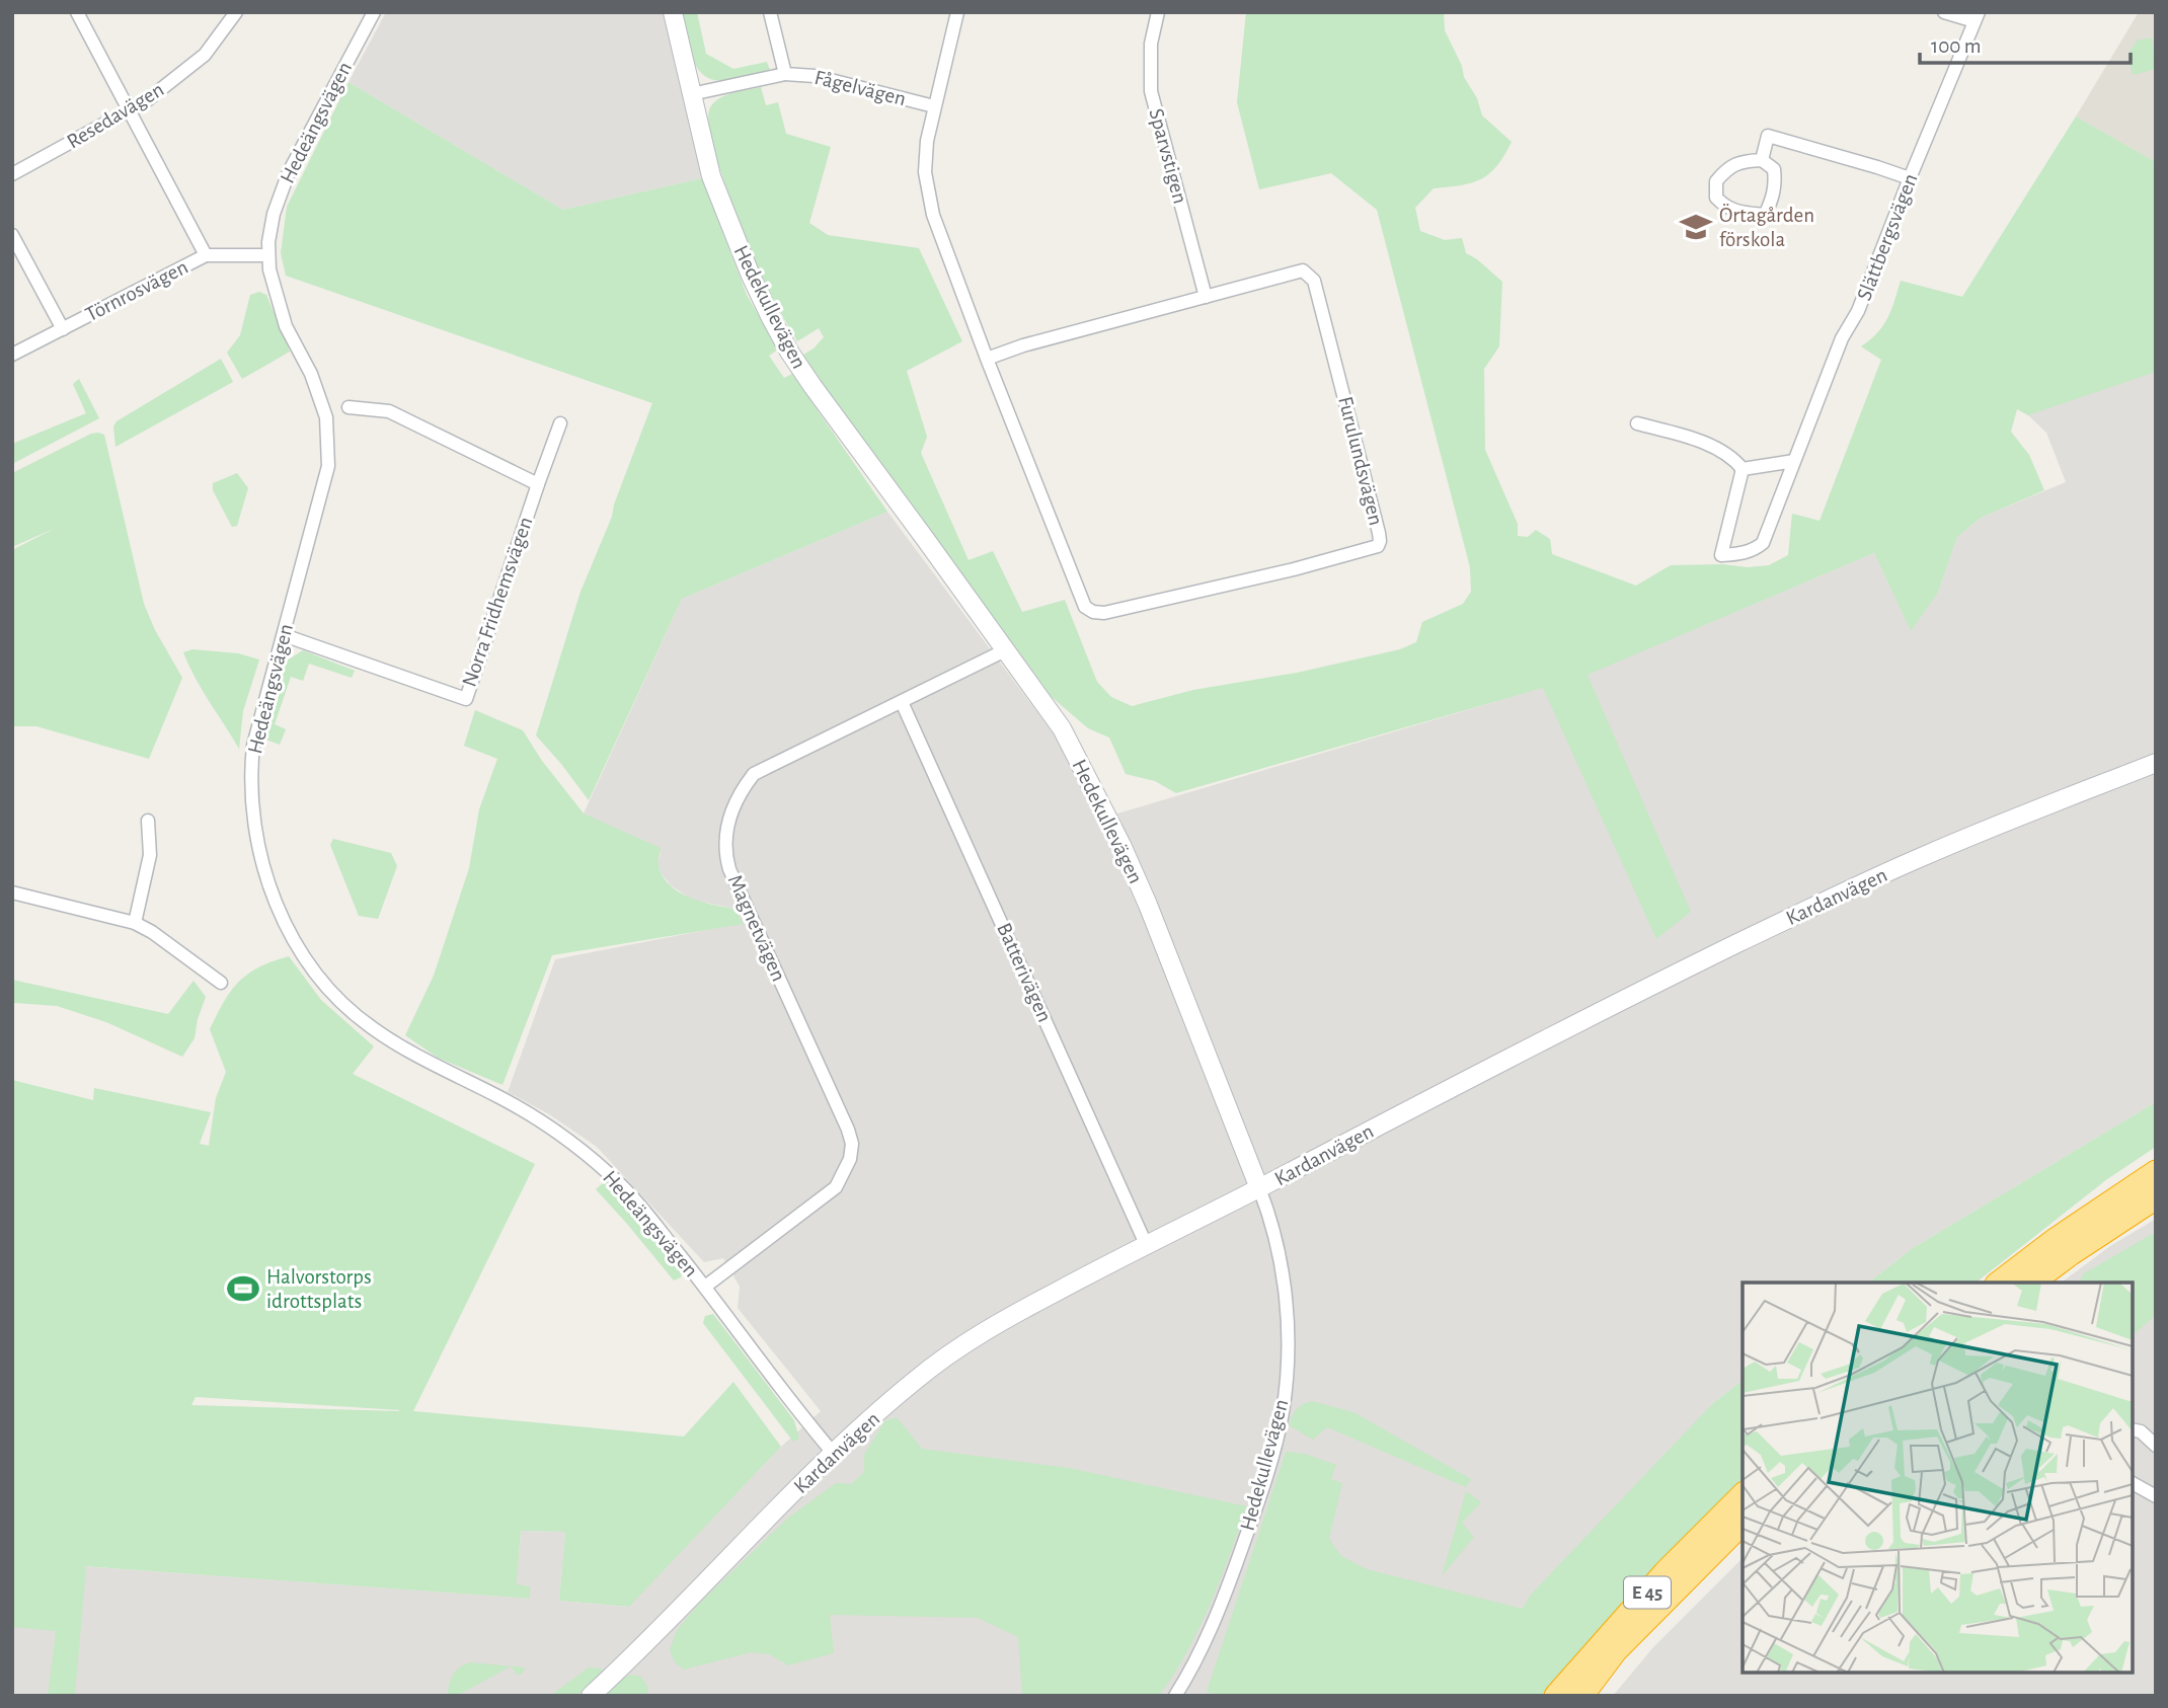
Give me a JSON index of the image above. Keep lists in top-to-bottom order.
{
  "streets": {
    "highway": ["E 45"],
    "street": [
      "Fågelvägen",
      "Resedavägen",
      "Hedeängsvägen",
      "Sparvstigen",
      "Slättbergsvägen",
      "Törnrosvägen",
      "Hedekullevägen",
      "Furulundsvägen",
      "Norra Fridhemsvägen",
      "Kardanvägen",
      "Magnetvägen",
      "Batterivägen"
    ]
  },
  "crossings": [
    ["Fågelvägen", "Hedekullevägen"],
    ["Fågelvägen", "Furulundsvägen"],
    ["Hedeängsvägen", "Törnrosvägen"],
    ["Hedeängsvägen", "Norra Fridhemsvägen"],
    ["Hedeängsvägen", "Kardanvägen"],
    ["Hedeängsvägen", "Magnetvägen"],
    ["Sparvstigen", "Furulundsvägen"],
    ["Hedekullevägen", "Kardanvägen"],
    ["Hedekullevägen", "Magnetvägen"],
    ["Kardanvägen", "Batterivägen"],
    ["Magnetvägen", "Batterivägen"]
  ],
  "places": {
    "school or university": ["Örtagården förskola"],
    "sports": ["Halvorstorps idrottsplats"]
  },
  "scale_bar": "100 m"
}
